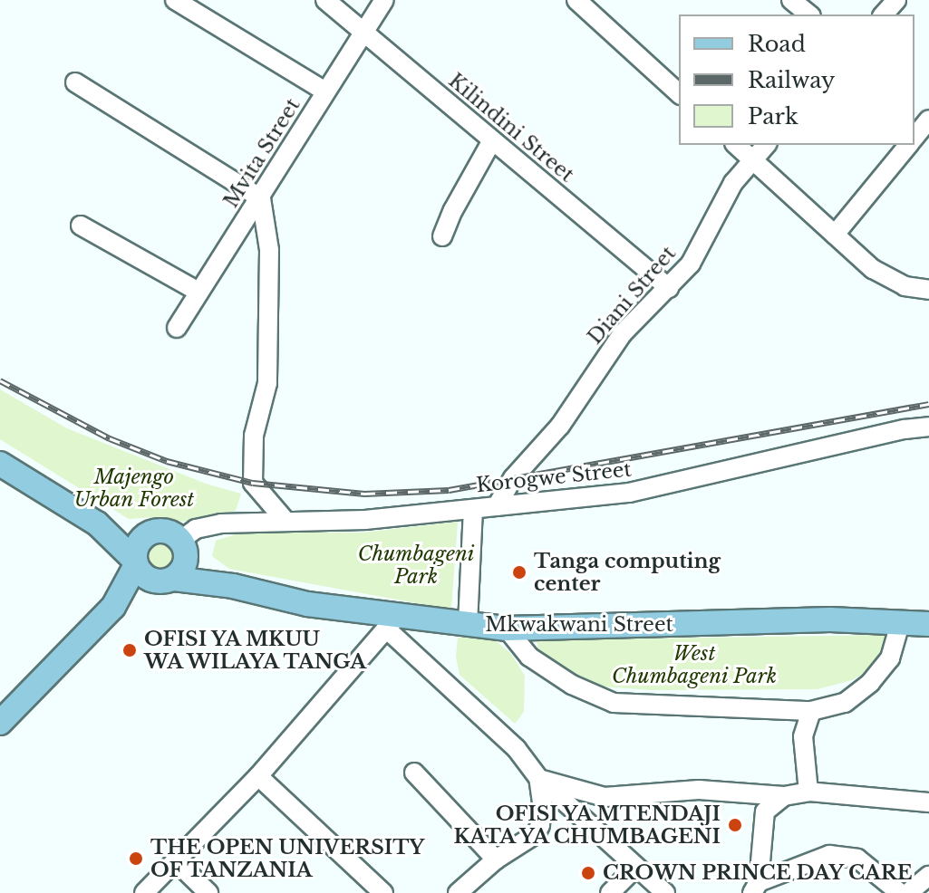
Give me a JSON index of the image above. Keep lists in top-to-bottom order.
{
  "streets": {
    "main road": ["Mkwakwani Street"],
    "street": [
      "Kilindini Street",
      "Mvita Street",
      "Diani Street",
      "Korogwe Street"
    ]
  },
  "crossings": [
    ["Kilindini Street", "Mvita Street"],
    ["Kilindini Street", "Diani Street"],
    ["Diani Street", "Korogwe Street"],
    ["Korogwe Street", "Mkwakwani Street"]
  ],
  "parks": ["Majengo Urban Forest", "Chumbageni Park", "West Chumbageni Park"],
  "places": [
    "Tanga computing center",
    "OFISI YA MKUU WA WILAYA TANGA",
    "OFISI YA MTENDAJI KATA YA CHUMBAGENI",
    "THE OPEN UNIVERSITY OF TANZANIA",
    "CROWN PRINCE DAY CARE"
  ],
  "legend": ["Road", "Railway", "Park"]
}
